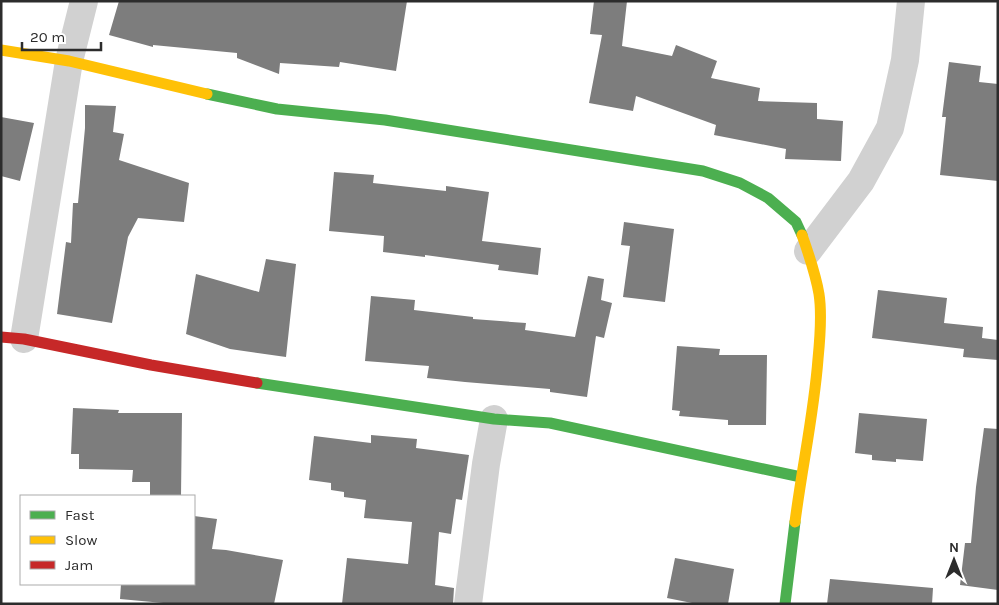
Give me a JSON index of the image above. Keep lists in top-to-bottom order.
{
  "legend": ["Fast", "Slow", "Jam"],
  "scale_bar": "20 m",
  "north": "top"
}
